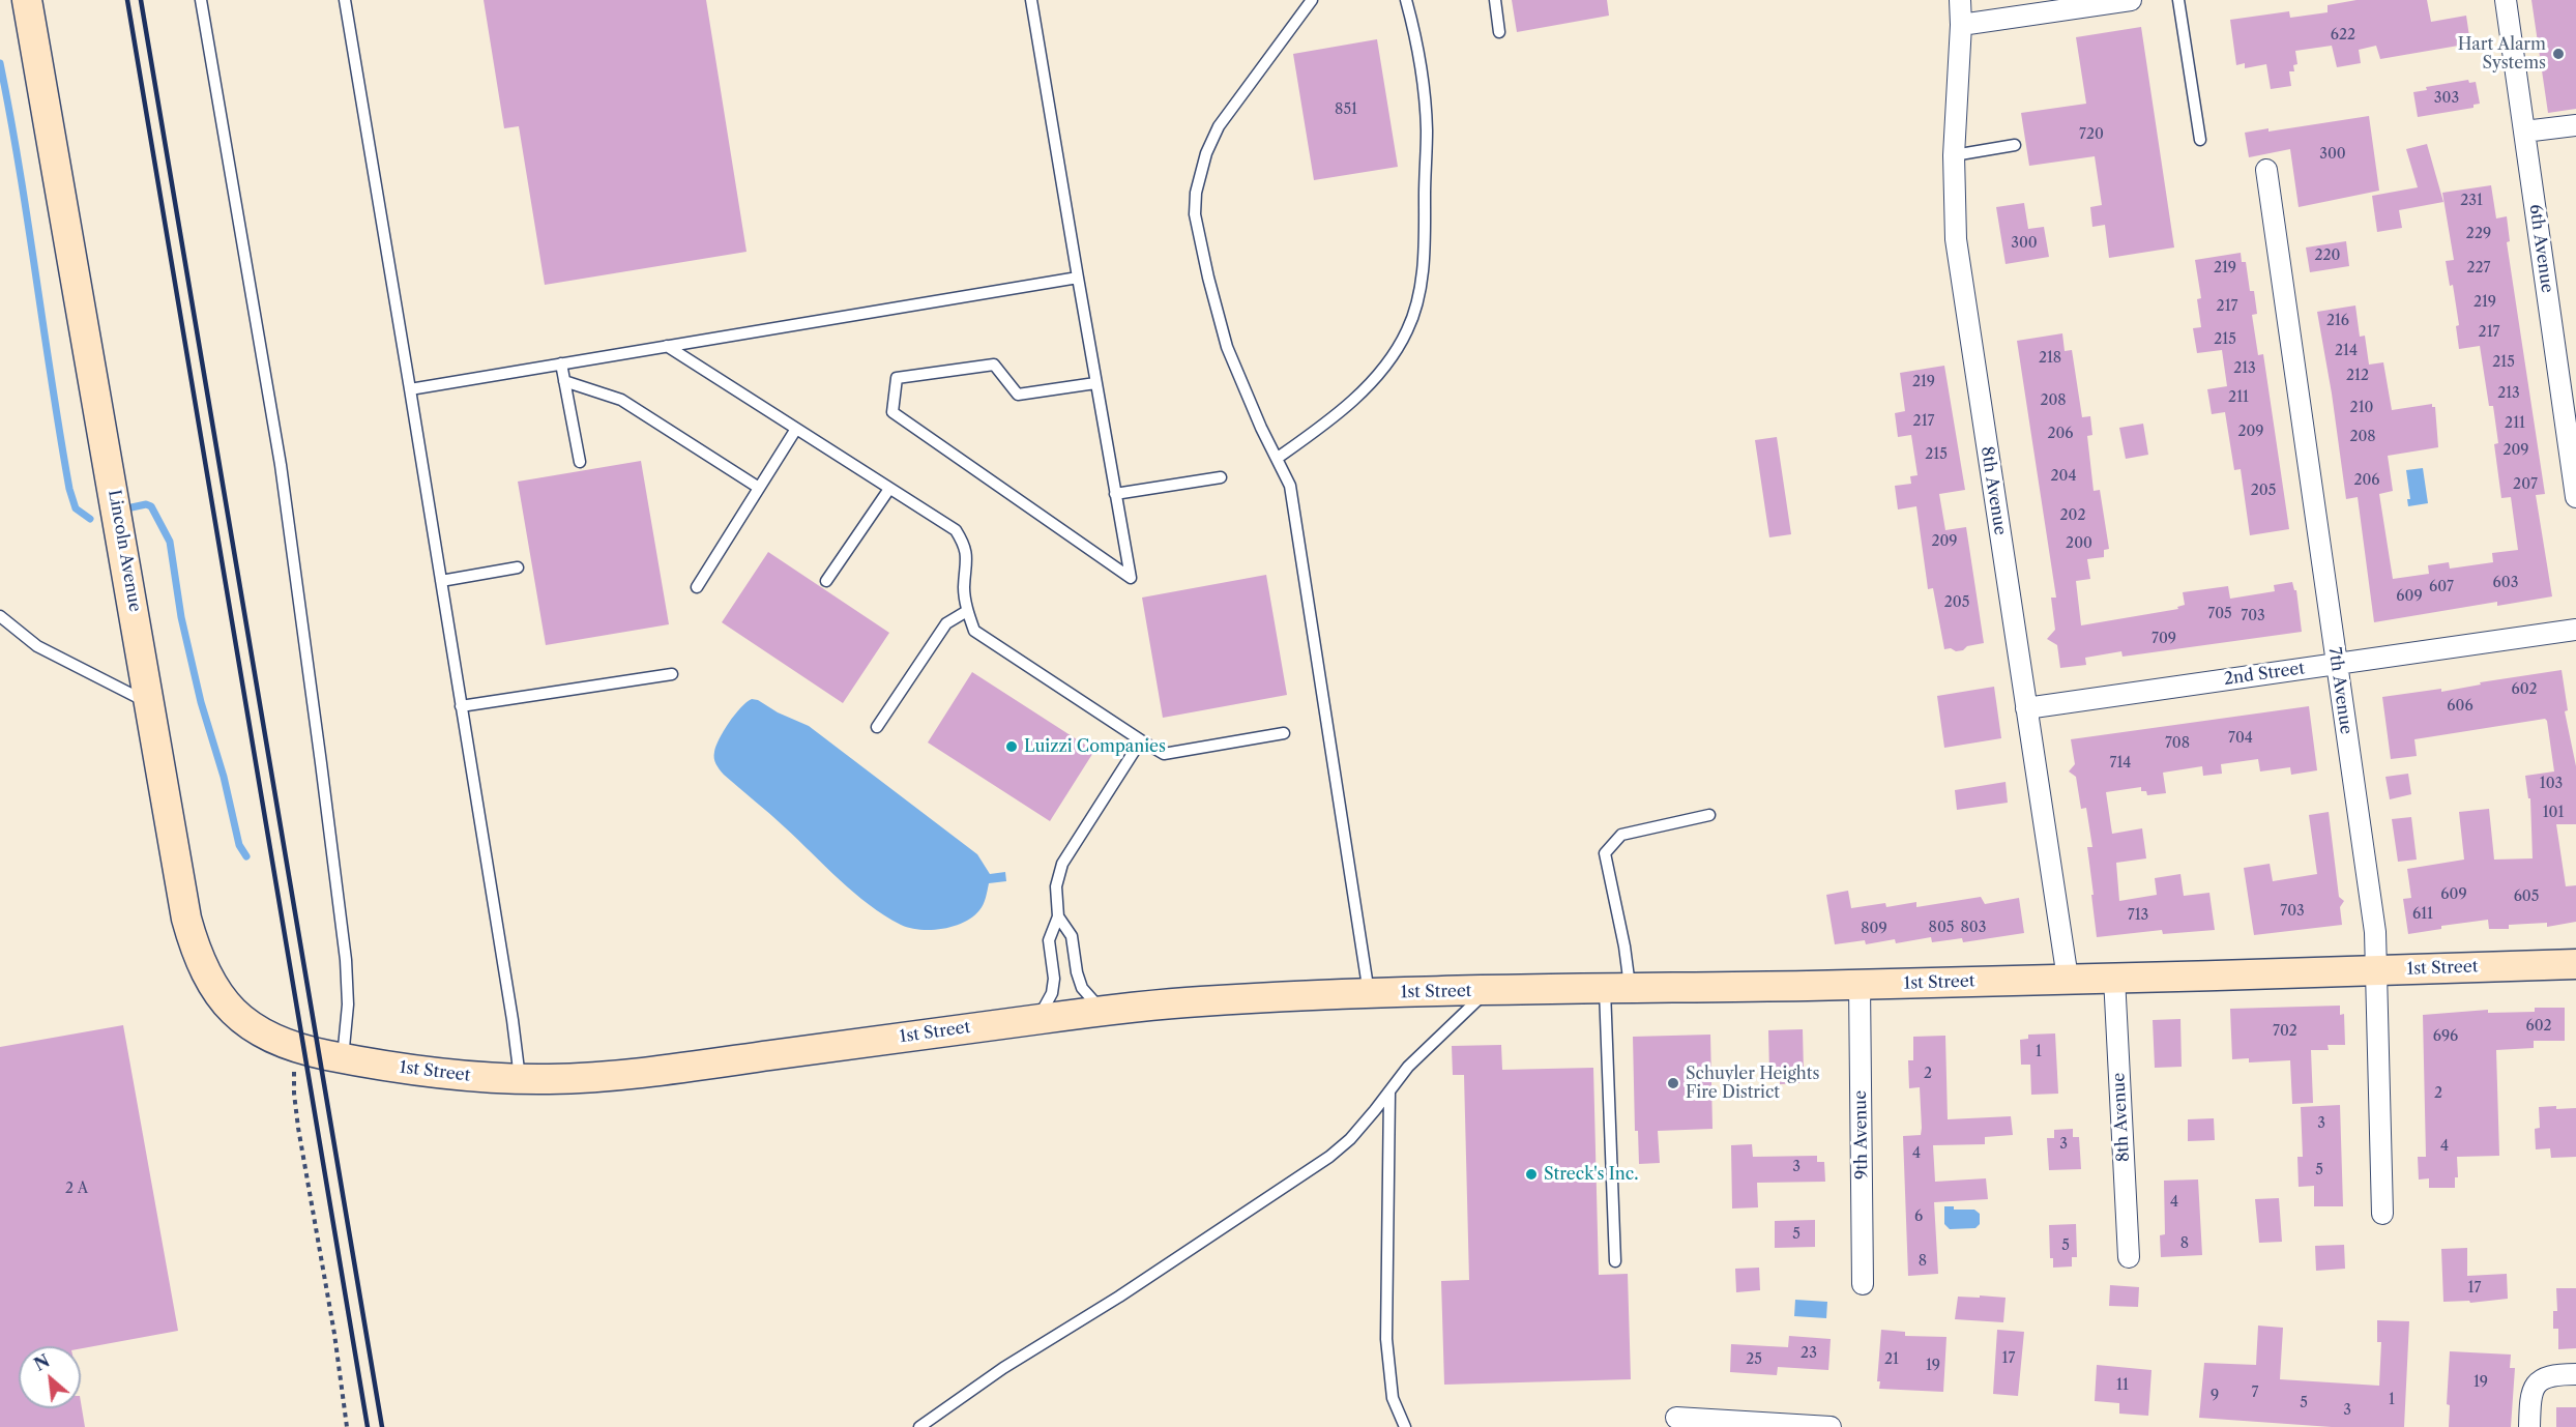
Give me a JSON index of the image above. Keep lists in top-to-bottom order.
{
  "streets": {
    "street": [
      "6th Avenue",
      "8th Avenue",
      "Lincoln Avenue",
      "2nd Street",
      "7th Avenue",
      "1st Street",
      "9th Avenue"
    ]
  },
  "crossings": [
    ["8th Avenue", "2nd Street"],
    ["8th Avenue", "1st Street"],
    ["Lincoln Avenue", "1st Street"],
    ["2nd Street", "7th Avenue"],
    ["7th Avenue", "1st Street"],
    ["1st Street", "9th Avenue"]
  ],
  "places": [
    "Hart Alarm Systems",
    "Luizzi Companies",
    "Schuyler Heights Fire District",
    "Streck's Inc."
  ],
  "house_numbers": [
    "622",
    "303",
    "851",
    "720",
    "300",
    "231",
    "229",
    "300",
    "220",
    "219",
    "227",
    "219",
    "217",
    "216",
    "217",
    "215",
    "214",
    "218",
    "215",
    "213",
    "212",
    "219",
    "213",
    "211",
    "208",
    "210",
    "217",
    "211",
    "209",
    "206",
    "208",
    "209",
    "215",
    "204",
    "206",
    "207",
    "205",
    "202",
    "209",
    "200",
    "603",
    "607",
    "609",
    "205",
    "705",
    "703",
    "709",
    "602",
    "606",
    "704",
    "708",
    "714",
    "103",
    "101",
    "609",
    "605",
    "703",
    "611",
    "713",
    "805",
    "803",
    "809",
    "602",
    "702",
    "696",
    "1",
    "2",
    "2",
    "3",
    "3",
    "4",
    "4",
    "3",
    "5",
    "2 A",
    "4",
    "6",
    "5",
    "8",
    "5",
    "8",
    "17",
    "23",
    "17",
    "25",
    "21",
    "19",
    "19",
    "11",
    "7",
    "9",
    "1",
    "5",
    "3"
  ],
  "north": "top left"
}
